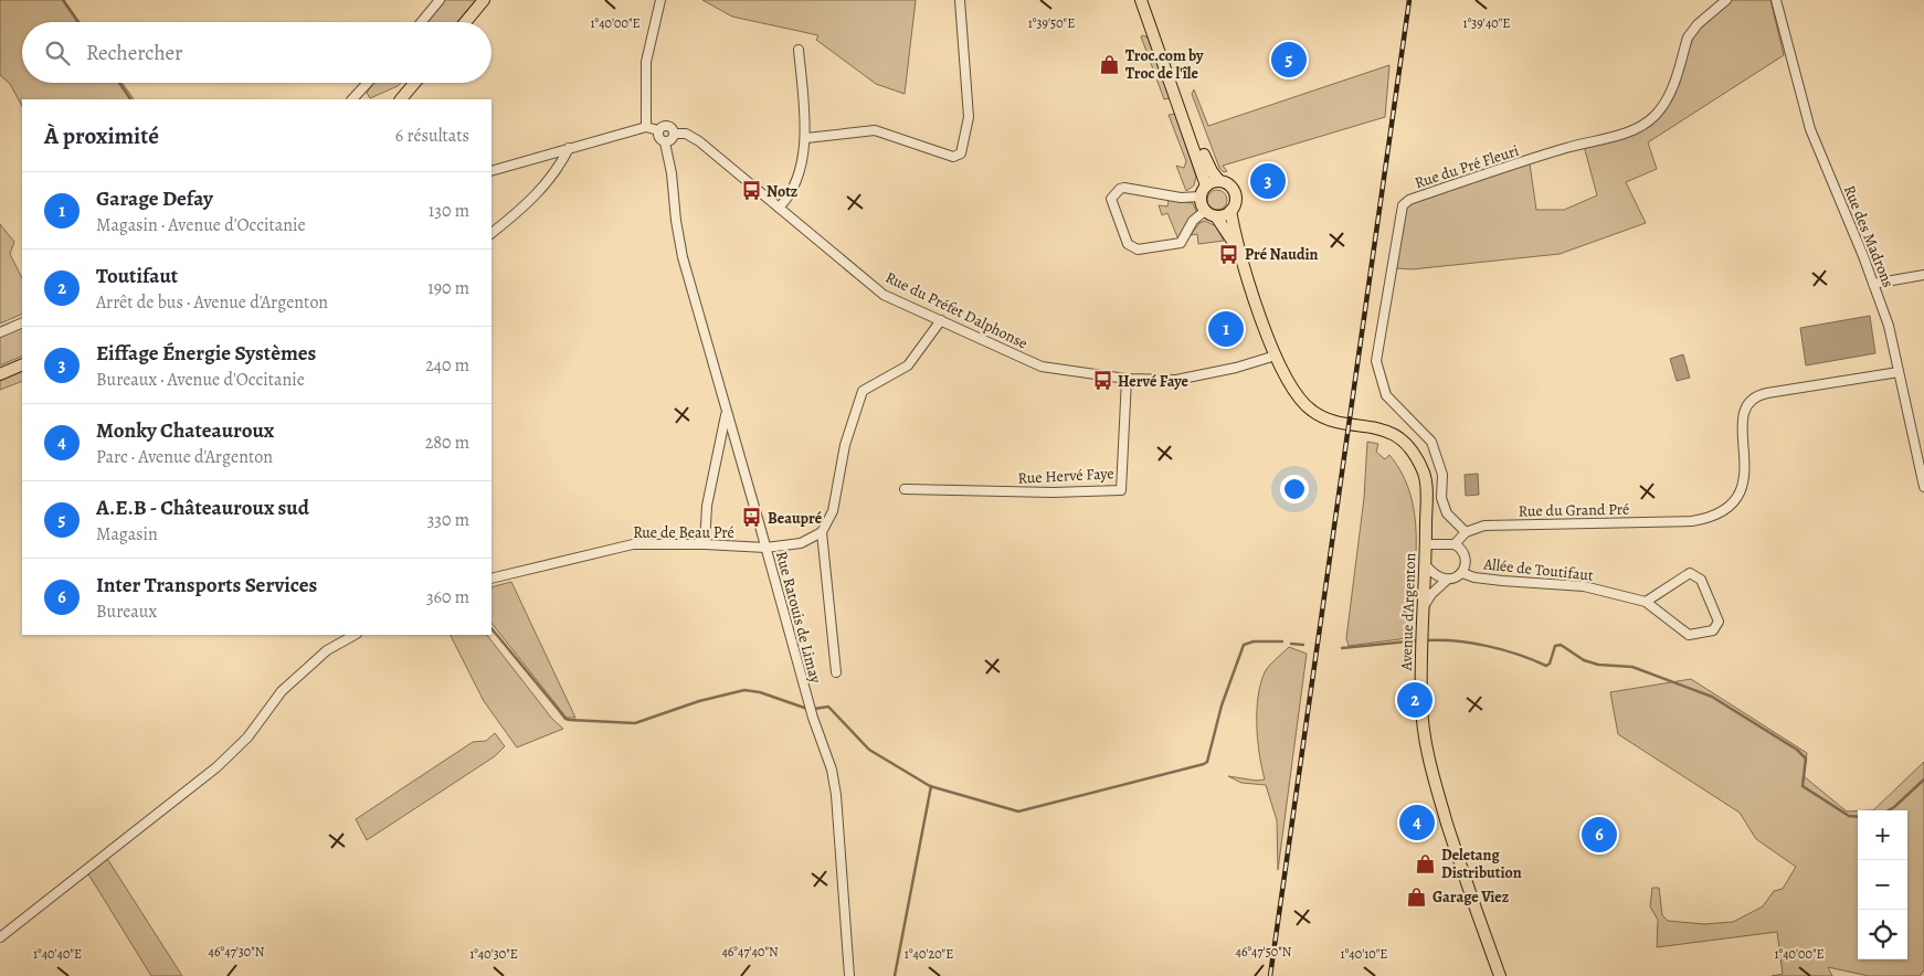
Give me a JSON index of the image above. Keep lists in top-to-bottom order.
{
  "streets": {
    "main road": ["Avenue d'Argenton"],
    "street": [
      "Rue du Pré Fleuri",
      "Rue des Madrons",
      "Rue du Préfet Dalphonse",
      "Rue Hervé Faye",
      "Rue du Grand Pré",
      "Rue de Beau Pré",
      "Allée de Toutifaut",
      "Rue Ratouis de Limay"
    ]
  },
  "crossings": [
    ["Rue du Pré Fleuri", "Rue du Grand Pré"],
    ["Rue des Madrons", "Rue du Grand Pré"],
    ["Rue du Préfet Dalphonse", "Rue Hervé Faye"],
    ["Rue du Préfet Dalphonse", "Avenue d'Argenton"],
    ["Rue du Préfet Dalphonse", "Rue Ratouis de Limay"],
    ["Rue de Beau Pré", "Rue Ratouis de Limay"],
    ["Allée de Toutifaut", "Avenue d'Argenton"]
  ],
  "places": {
    "shop": ["Troc.com by Troc de l'île", "Deletang Distribution", "Garage Viez"],
    "bus stop": [
      "Notz",
      "Pré Naudin",
      "Hervé Faye",
      "Beaupré"
    ]
  },
  "page": {
    "search": "Rechercher",
    "pins": [
      "5",
      "3",
      "1",
      "2",
      "4",
      "6"
    ],
    "heading": ["À proximité", "6 résultats"],
    "list": [
      {
        "mark": "1",
        "name": "Garage Defay",
        "note": "Magasin · Avenue d'Occitanie",
        "value": "130 m"
      },
      {
        "mark": "2",
        "name": "Toutifaut",
        "note": "Arrêt de bus · Avenue d'Argenton",
        "value": "190 m"
      },
      {
        "mark": "3",
        "name": "Eiffage Énergie Systèmes",
        "note": "Bureaux · Avenue d'Occitanie",
        "value": "240 m"
      },
      {
        "mark": "4",
        "name": "Monky Chateauroux",
        "note": "Parc · Avenue d'Argenton",
        "value": "280 m"
      },
      {
        "mark": "5",
        "name": "A.E.B - Châteauroux sud",
        "note": "Magasin",
        "value": "330 m"
      },
      {
        "mark": "6",
        "name": "Inter Transports Services",
        "note": "Bureaux",
        "value": "360 m"
      }
    ],
    "map_buttons": ["+", "−"]
  },
  "coordinates": [
    "1°39'40\"E",
    "1°40'00\"E",
    "1°39'50\"E",
    "46°47'30\"N",
    "46°47'40\"N",
    "46°47'50\"N",
    "1°40'40\"E",
    "1°40'30\"E",
    "1°40'20\"E",
    "1°40'10\"E"
  ]
}
